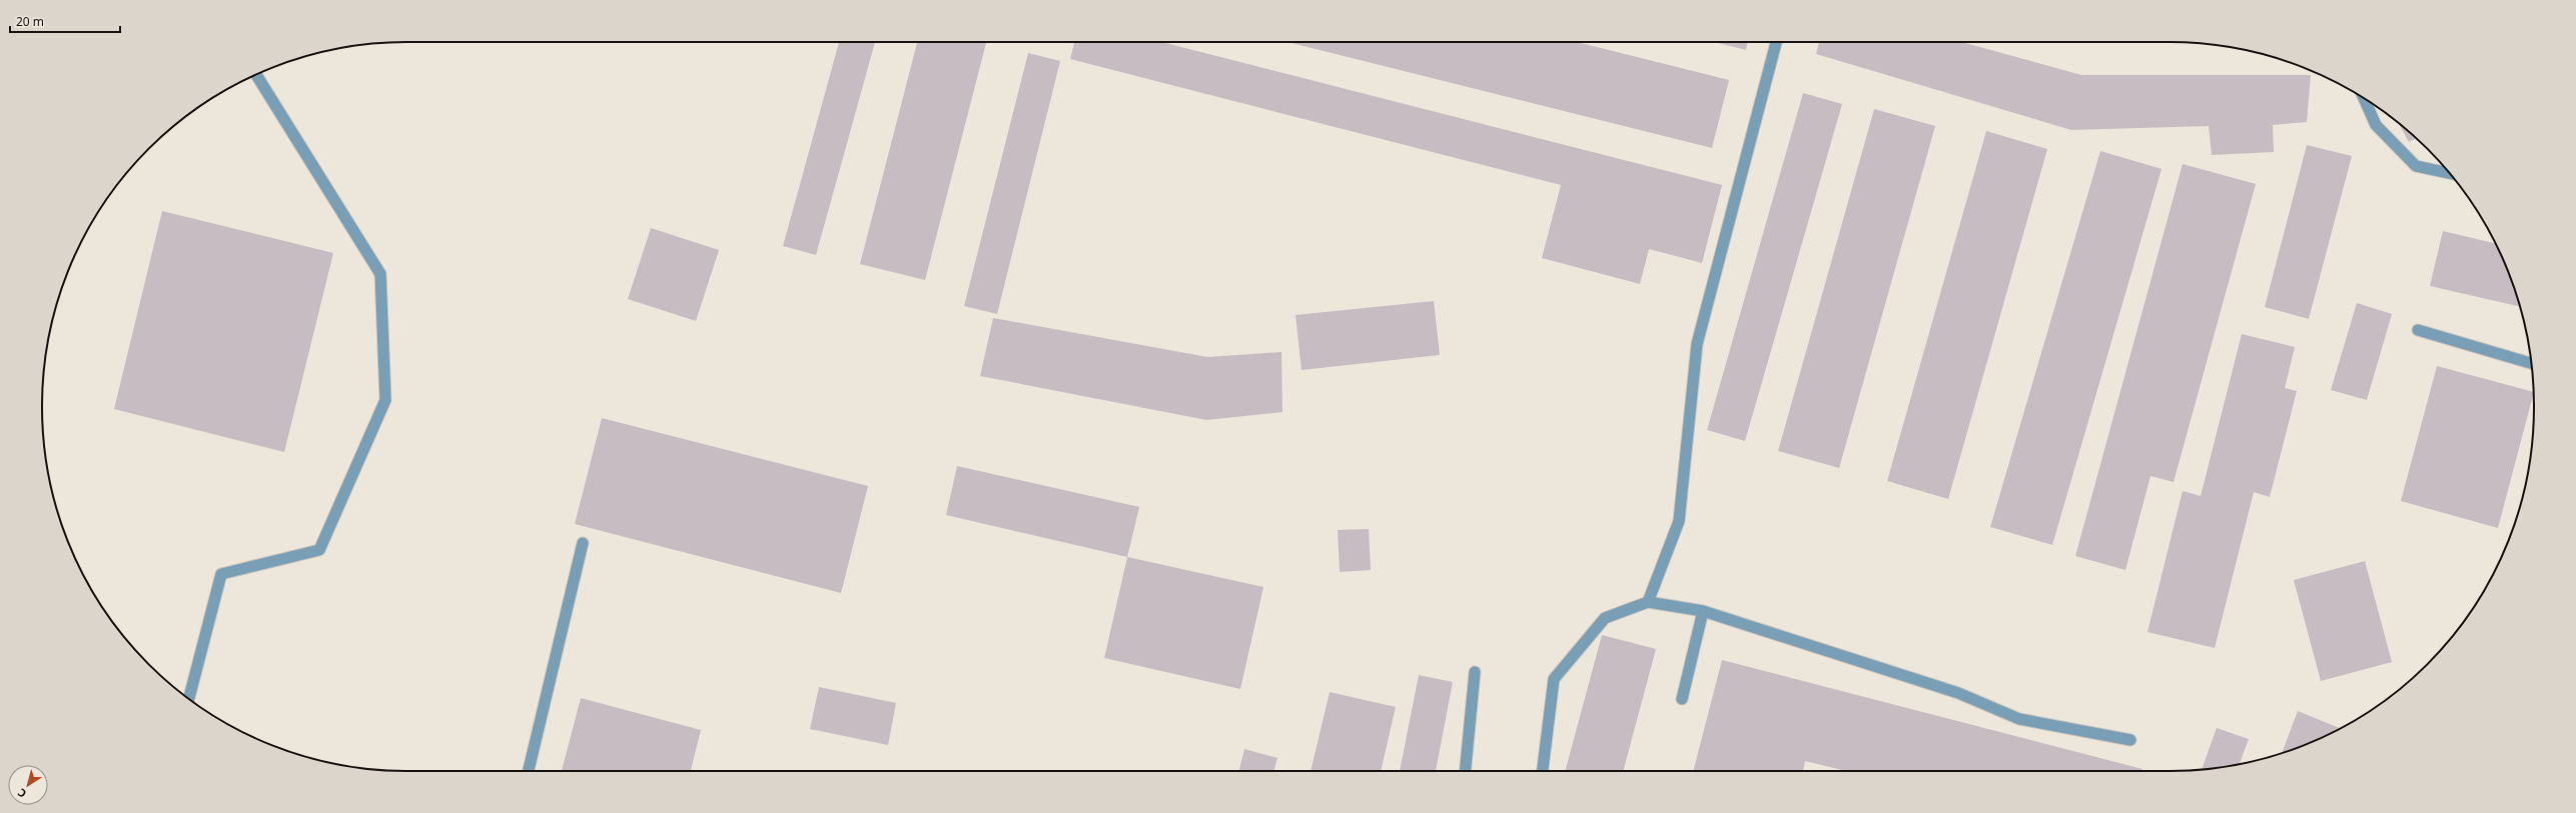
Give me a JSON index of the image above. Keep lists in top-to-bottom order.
{
  "scale_bar": "20 m",
  "north": "bottom left"
}
